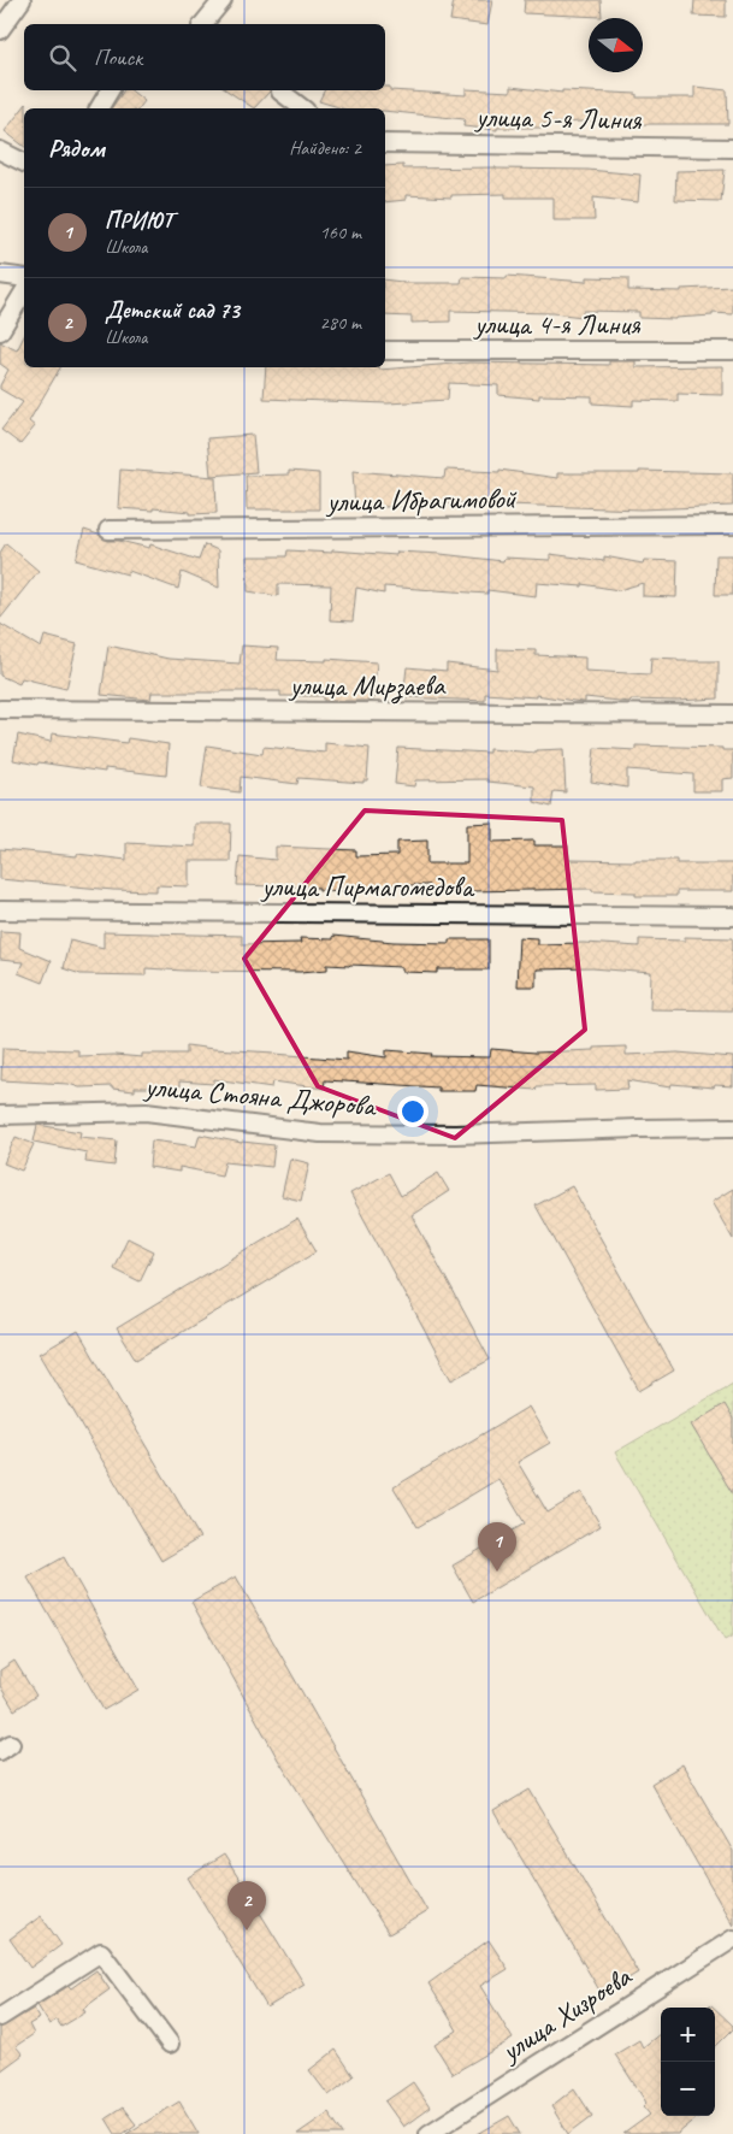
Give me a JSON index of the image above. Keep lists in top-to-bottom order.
{
  "streets": {
    "street": [
      "улица 5-я Линия",
      "улица 4-я Линия",
      "улица Ибрагимовой",
      "улица Мирзаева",
      "улица Пирмагомедова",
      "улица Стояна Джорова",
      "улица Хизроева"
    ]
  },
  "north": "right",
  "page": {
    "search": "Поиск",
    "heading": ["Рядом", "Найдено: 2"],
    "list": [
      {
        "mark": "1",
        "name": "ПРИЮТ",
        "note": "Школа",
        "value": "160 m"
      },
      {
        "mark": "2",
        "name": "Детский сад 73",
        "note": "Школа",
        "value": "280 m"
      }
    ],
    "pins": ["1", "2"],
    "map_buttons": ["+", "−"]
  }
}
